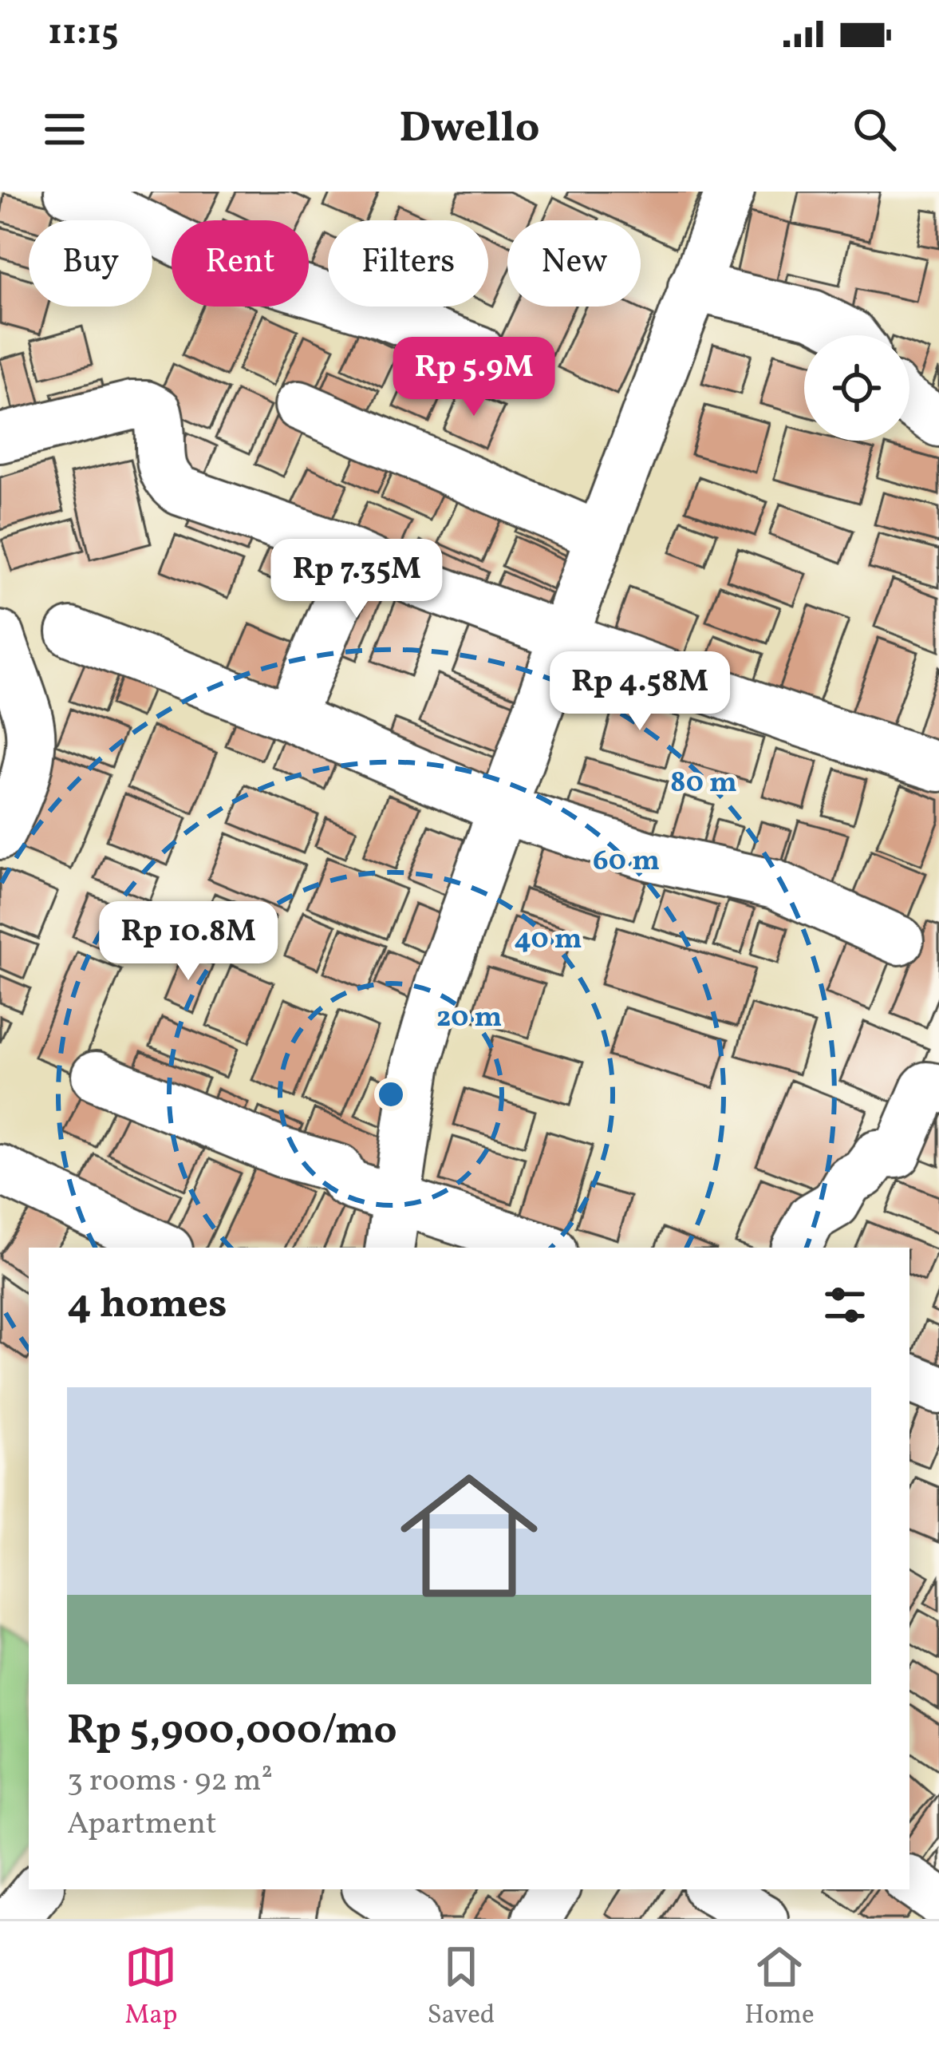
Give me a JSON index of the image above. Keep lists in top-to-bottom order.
{
  "page": {
    "status": "11:15",
    "header": "Dwello",
    "chip": [
      "Buy",
      "Rent",
      "Filters",
      "New"
    ],
    "price": [
      "Rp 5.9M",
      "Rp 7.35M",
      "Rp 4.58M",
      "Rp 10.8M"
    ],
    "heading": "4 homes",
    "list": [
      {
        "name": "Rp 5,900,000/mo",
        "note": "3 rooms · 92 m² · Apartment"
      }
    ],
    "tabs": ["Map", "Saved", "Home"]
  },
  "rings": [
    "80 m",
    "60 m",
    "40 m",
    "20 m"
  ]
}
